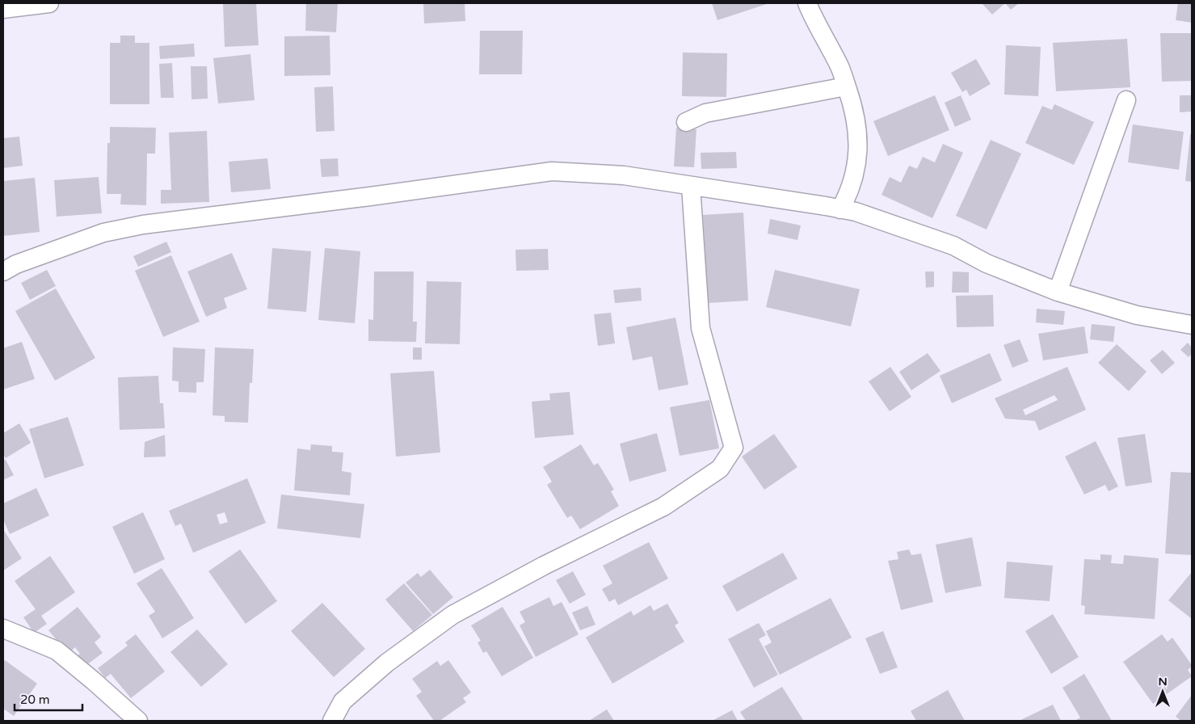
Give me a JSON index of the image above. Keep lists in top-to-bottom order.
{
  "scale_bar": "20 m",
  "north": "top"
}
